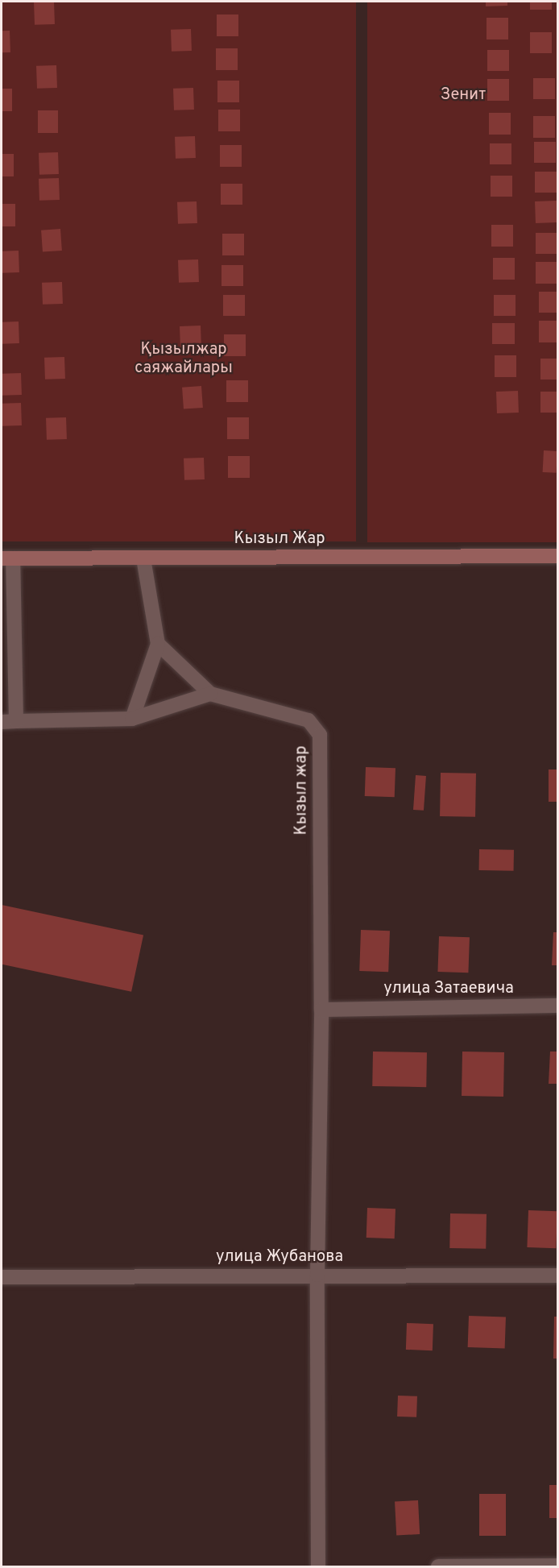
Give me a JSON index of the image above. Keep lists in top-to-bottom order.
{
  "streets": {
    "main road": ["Кызыл Жар"],
    "street": ["Кызыл жар", "улица Затаевича", "улица Жубанова"]
  },
  "crossings": [
    ["Кызыл жар", "улица Затаевича"],
    ["Кызыл жар", "улица Жубанова"]
  ],
  "parks": ["Зенит", "Қызылжар саяжайлары"]
}
